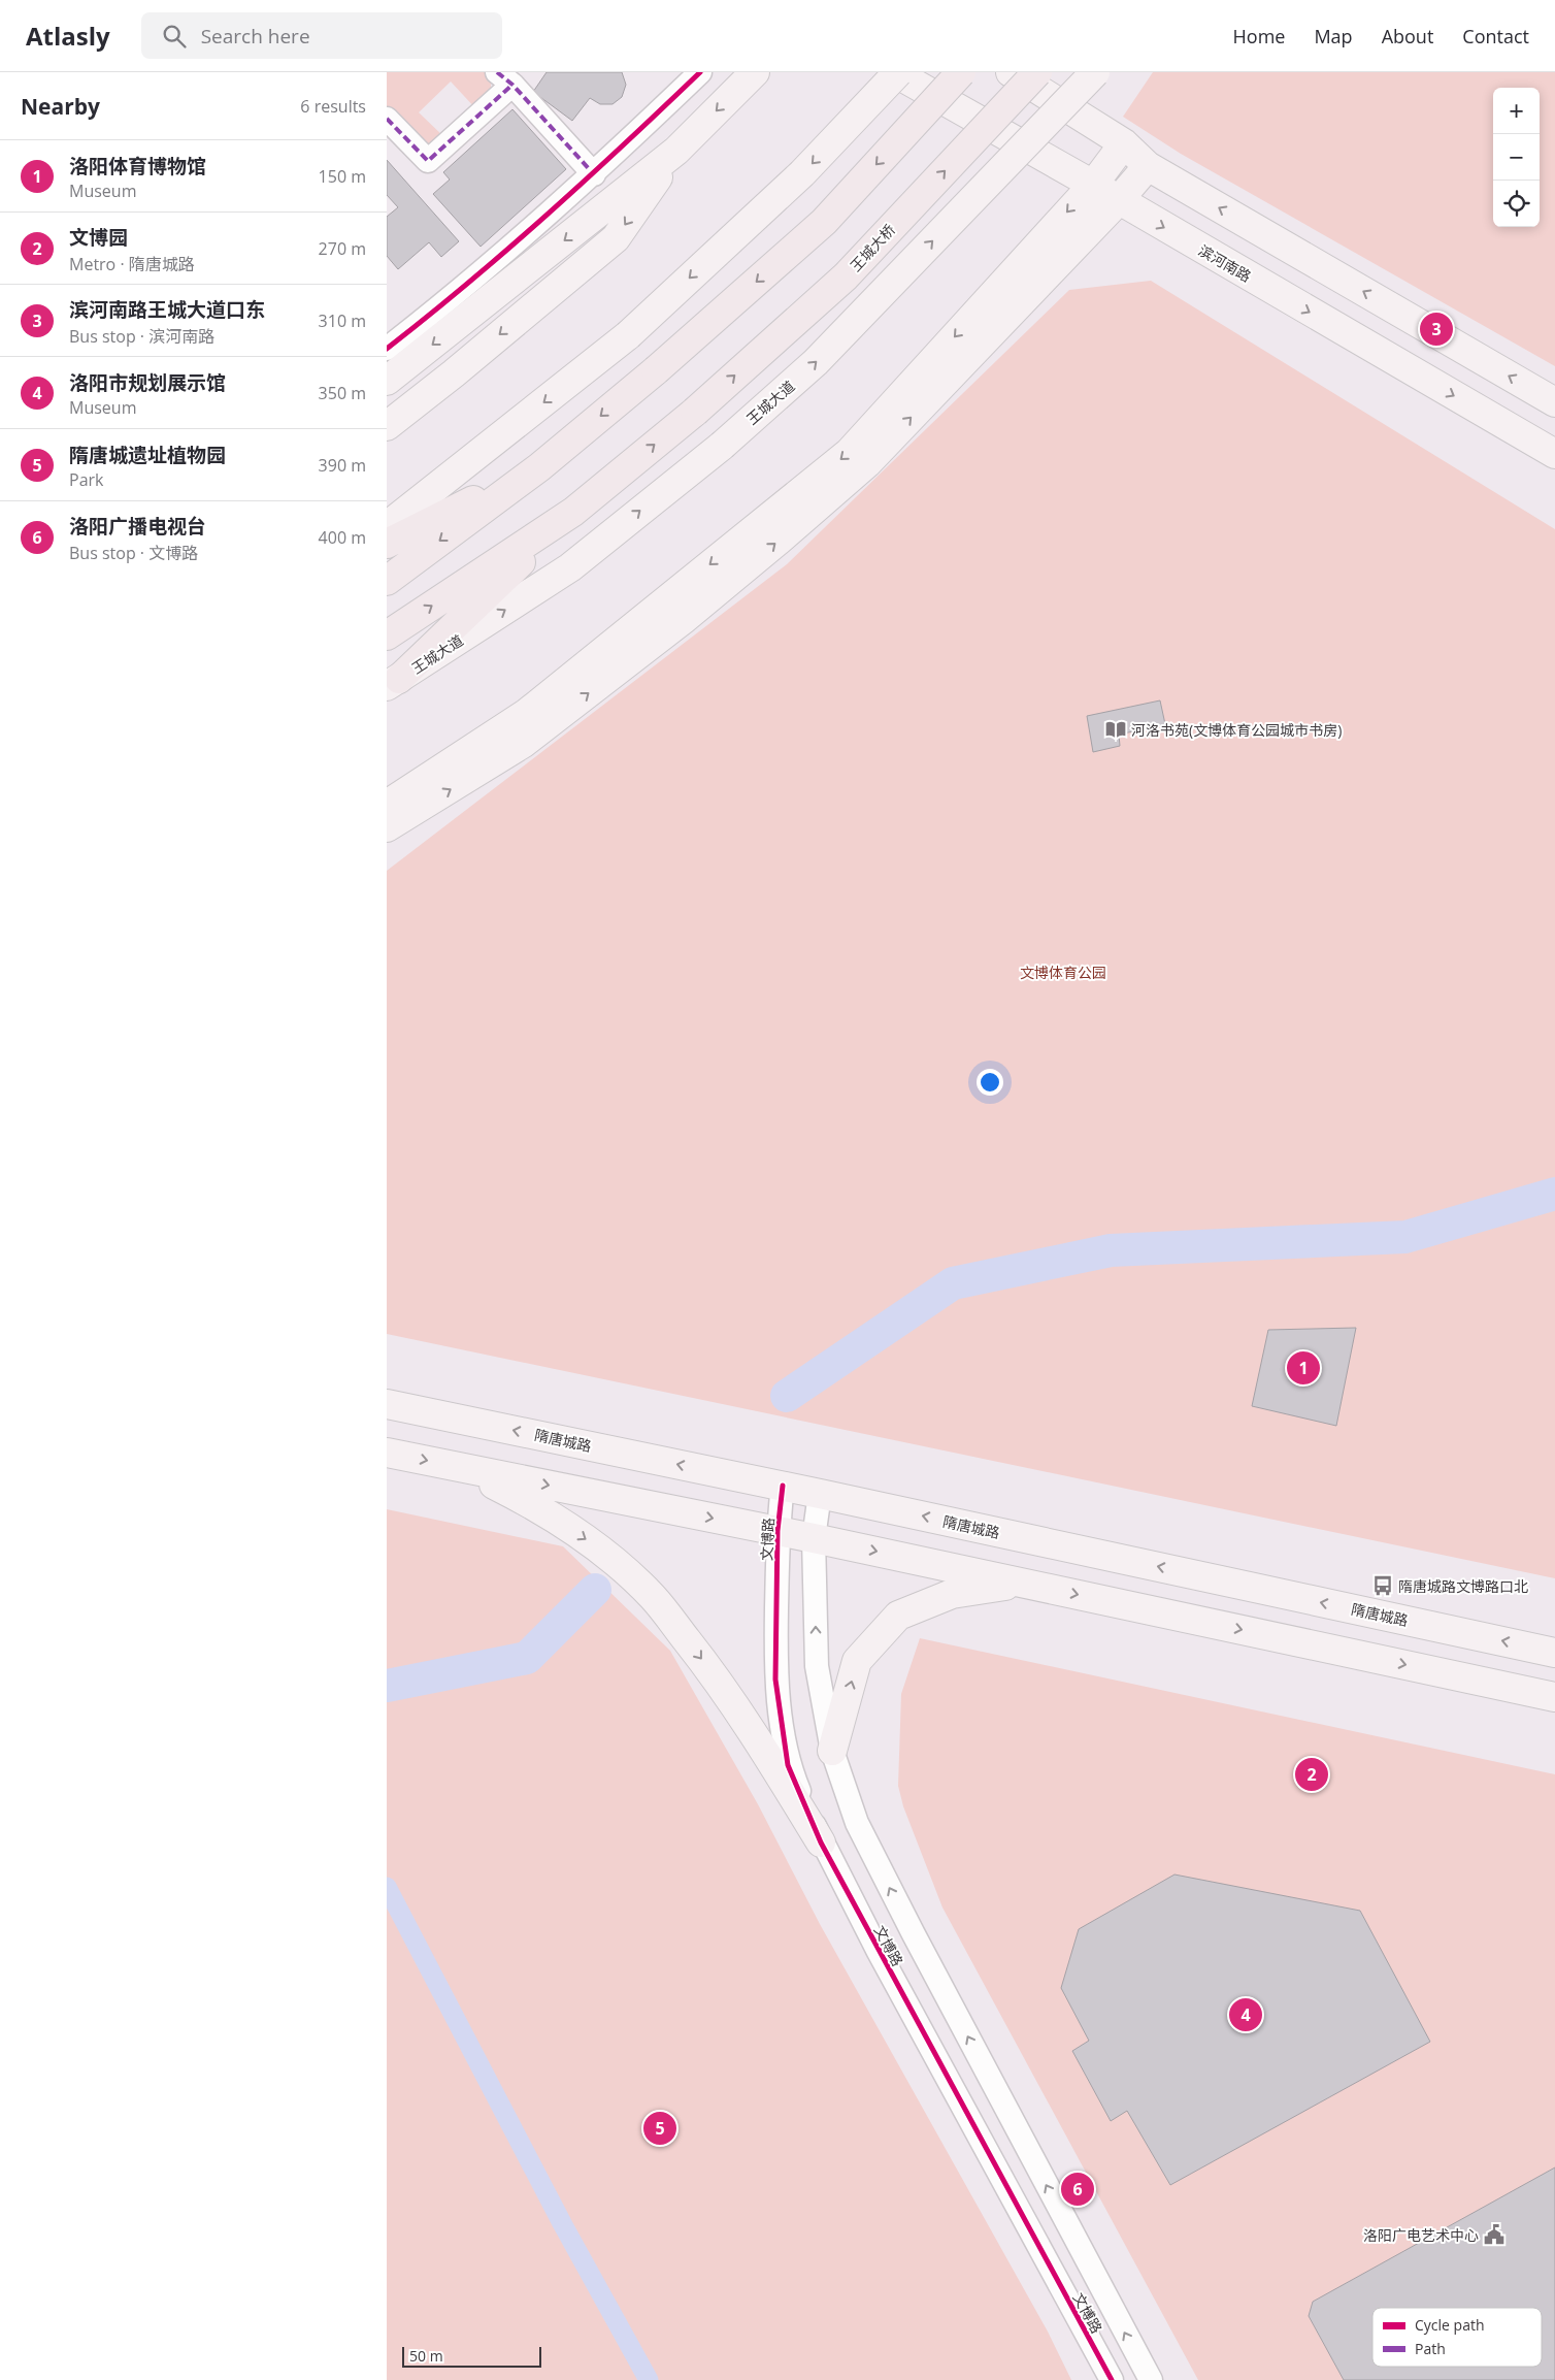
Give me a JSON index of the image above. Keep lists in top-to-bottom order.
{
  "streets": {
    "highway": ["王城大桥"],
    "main road": ["滨河南路", "王城大道", "隋唐城路"],
    "street": ["文博路"]
  },
  "crossings": [
    ["隋唐城路", "文博路"]
  ],
  "parks": ["文博体育公园"],
  "places": {
    "library": ["河洛书苑(文博体育公园城市书房)"],
    "bus stop": ["隋唐城路文博路口北"],
    "public building": ["洛阳广电艺术中心"]
  },
  "legend": ["Cycle path", "Path"],
  "scale_bar": "50 m",
  "page": {
    "header": "Atlasly",
    "search": "Search here",
    "nav": [
      "Home",
      "Map",
      "About",
      "Contact"
    ],
    "heading": ["Nearby", "6 results"],
    "map_buttons": ["+", "−"],
    "list": [
      {
        "mark": "1",
        "name": "洛阳体育博物馆",
        "note": "Museum",
        "value": "150 m"
      },
      {
        "mark": "2",
        "name": "文博园",
        "note": "Metro · 隋唐城路",
        "value": "270 m"
      },
      {
        "mark": "3",
        "name": "滨河南路王城大道口东",
        "note": "Bus stop · 滨河南路",
        "value": "310 m"
      },
      {
        "mark": "4",
        "name": "洛阳市规划展示馆",
        "note": "Museum",
        "value": "350 m"
      },
      {
        "mark": "5",
        "name": "隋唐城遗址植物园",
        "note": "Park",
        "value": "390 m"
      },
      {
        "mark": "6",
        "name": "洛阳广播电视台",
        "note": "Bus stop · 文博路",
        "value": "400 m"
      }
    ],
    "pins": [
      "3",
      "1",
      "2",
      "4",
      "5",
      "6"
    ],
    "scale": "50 m"
  }
}
